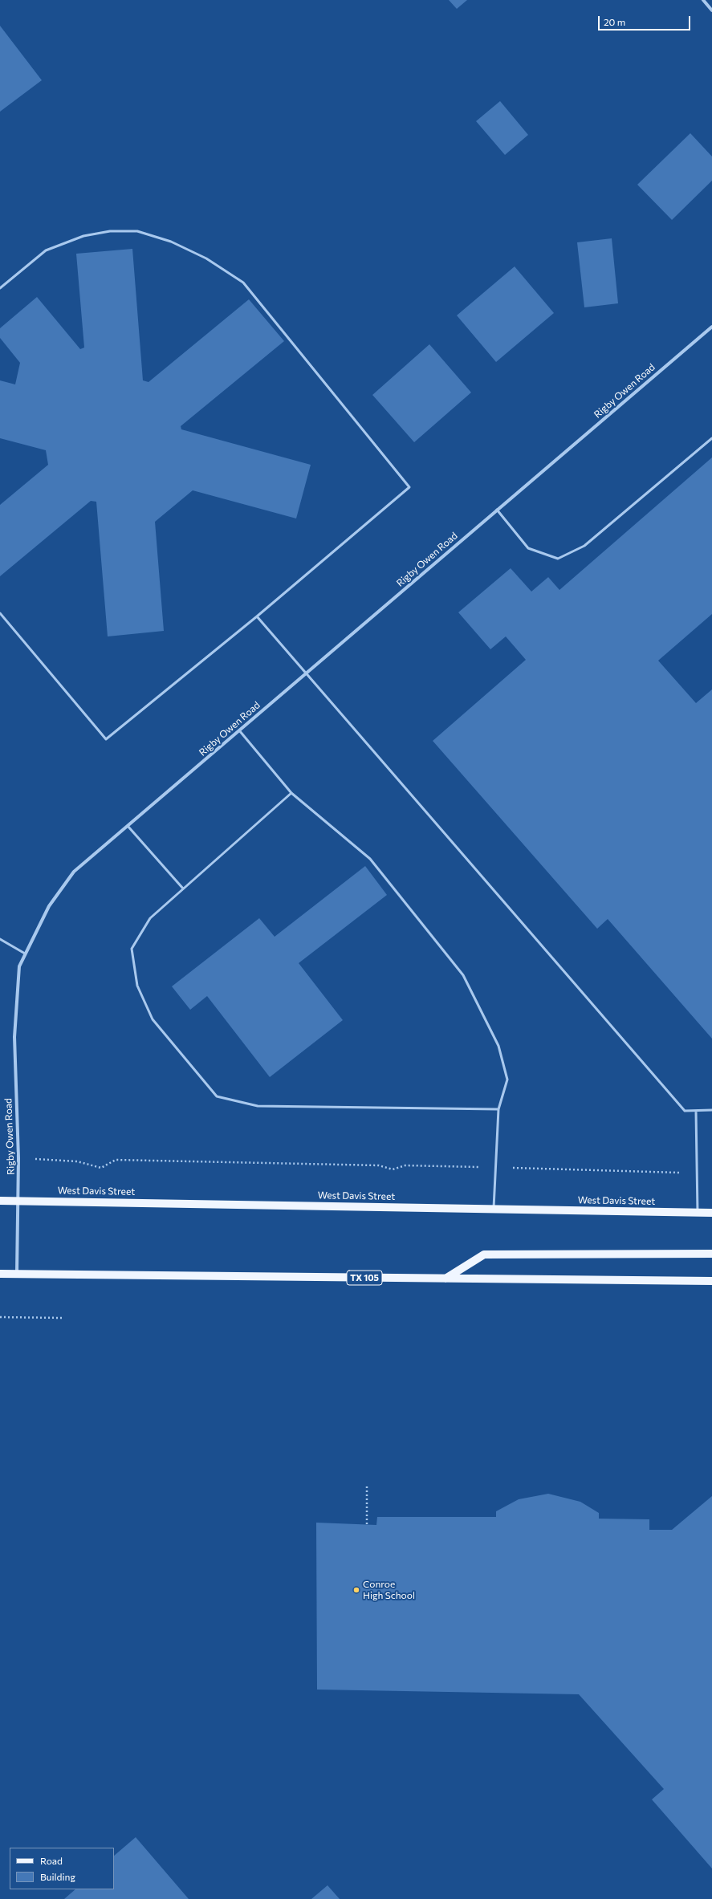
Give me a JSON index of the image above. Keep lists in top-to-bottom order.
{
  "streets": {
    "main road": ["West Davis Street", "TX 105"],
    "street": ["Rigby Owen Road"]
  },
  "crossings": [
    ["Rigby Owen Road", "West Davis Street"],
    ["Rigby Owen Road", "TX 105"]
  ],
  "places": ["Conroe High School"],
  "legend": ["Road", "Building"],
  "scale_bar": "20 m"
}
